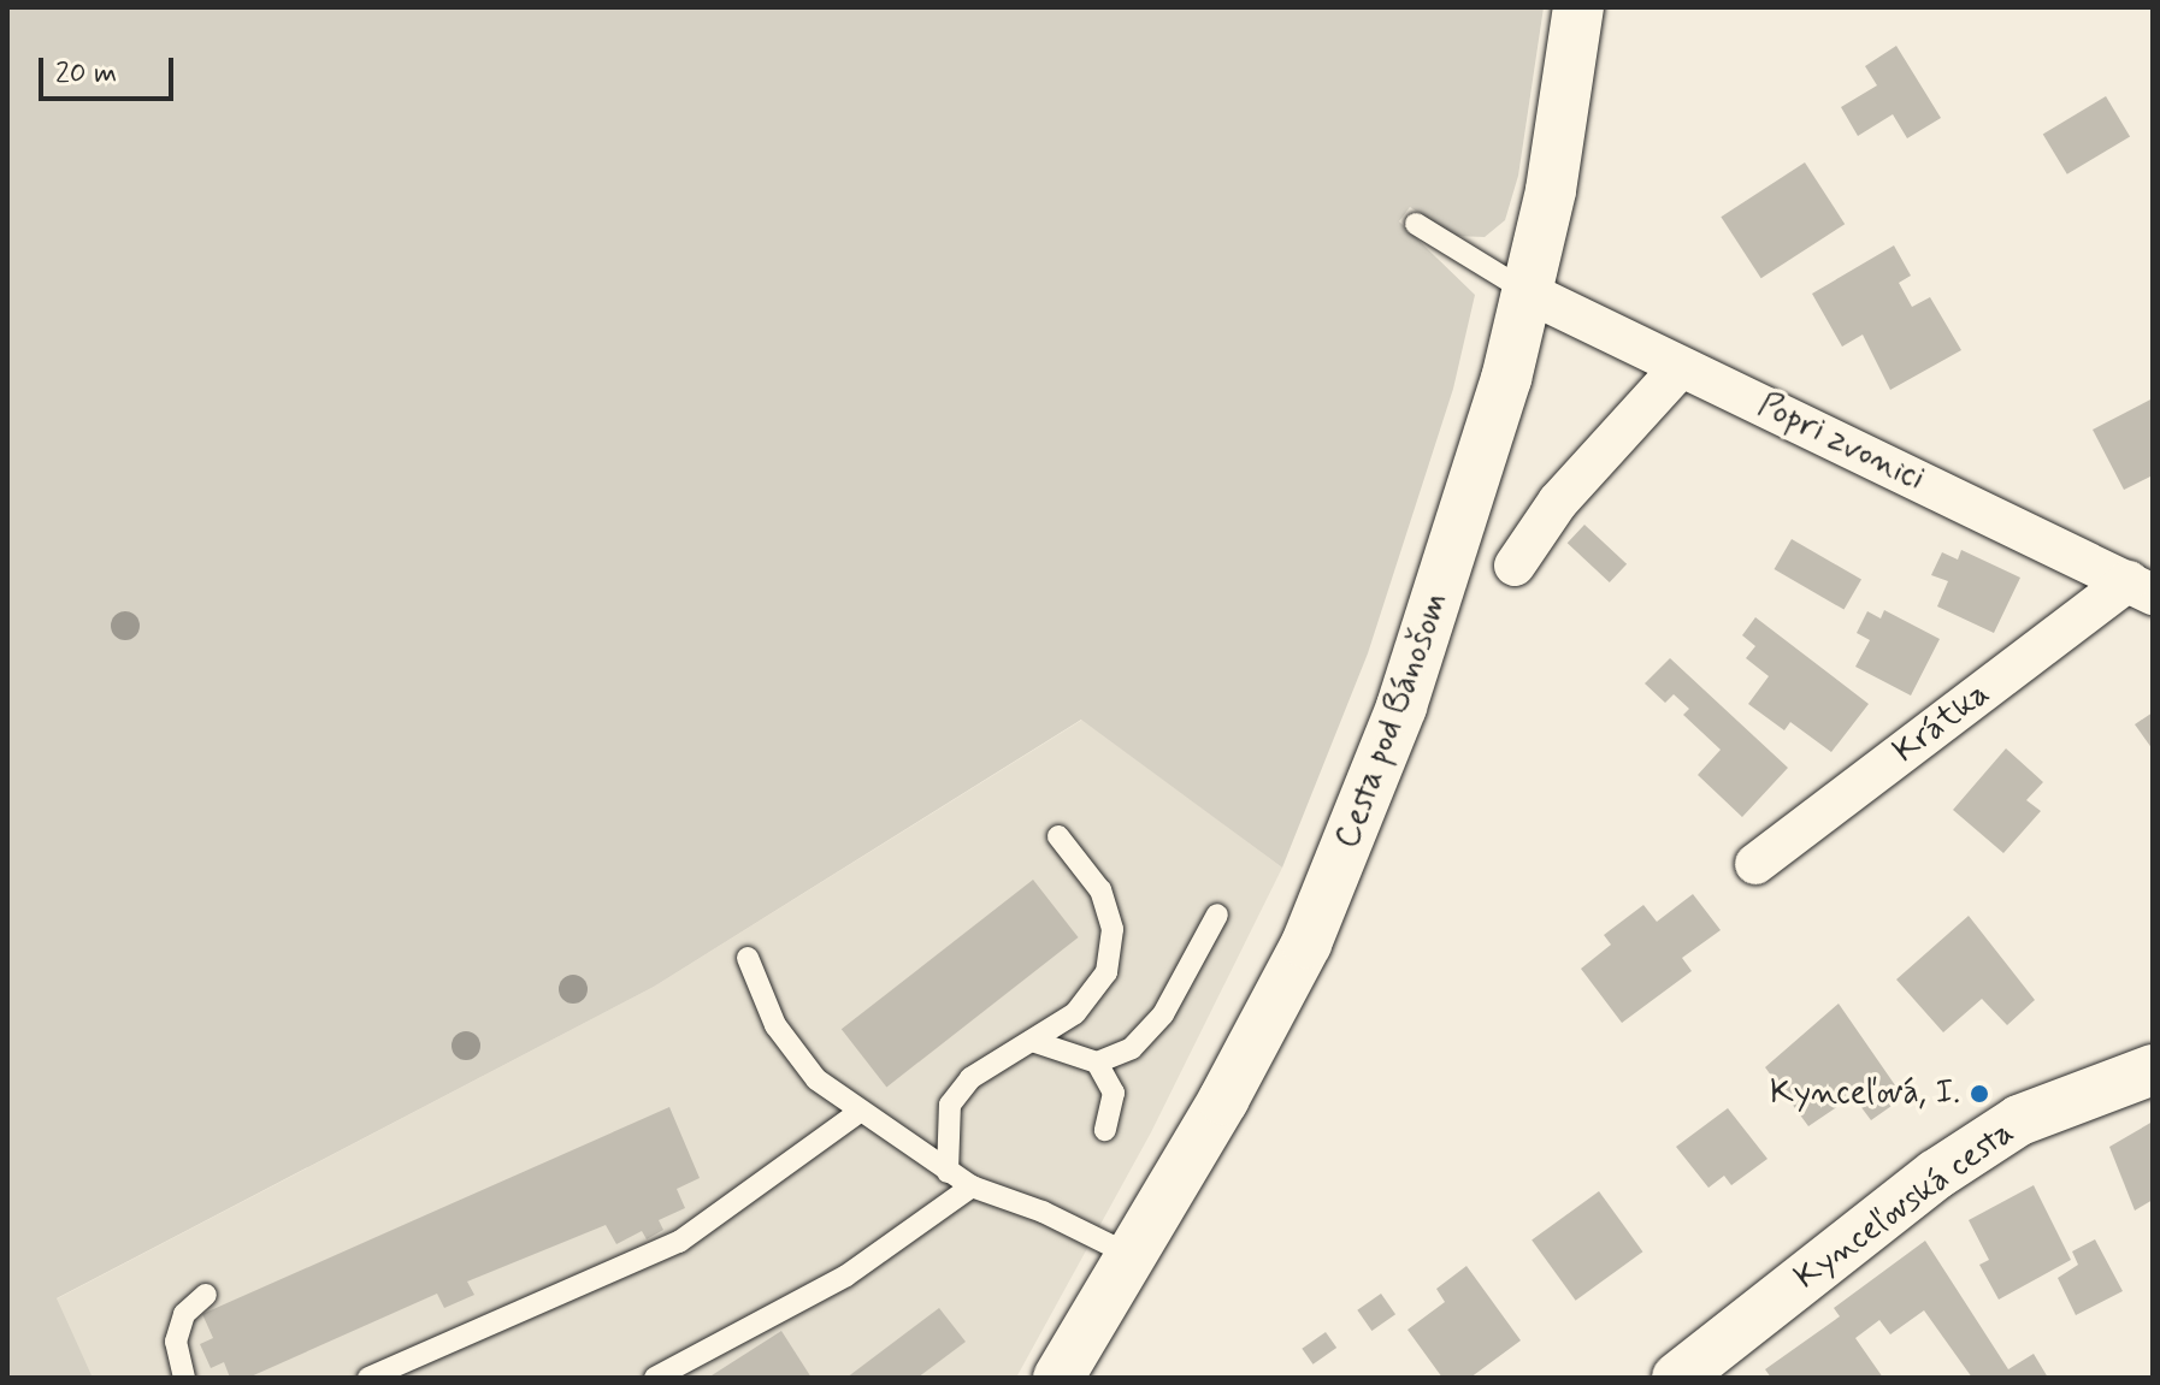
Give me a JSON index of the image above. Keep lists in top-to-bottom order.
{
  "streets": {
    "street": [
      "Popri zvonici",
      "Cesta pod Bánošom",
      "Krátka",
      "Kynceľovská cesta"
    ]
  },
  "crossings": [
    ["Popri zvonici", "Cesta pod Bánošom"],
    ["Popri zvonici", "Krátka"]
  ],
  "places": ["Kynceľová, I."],
  "scale_bar": "20 m"
}
